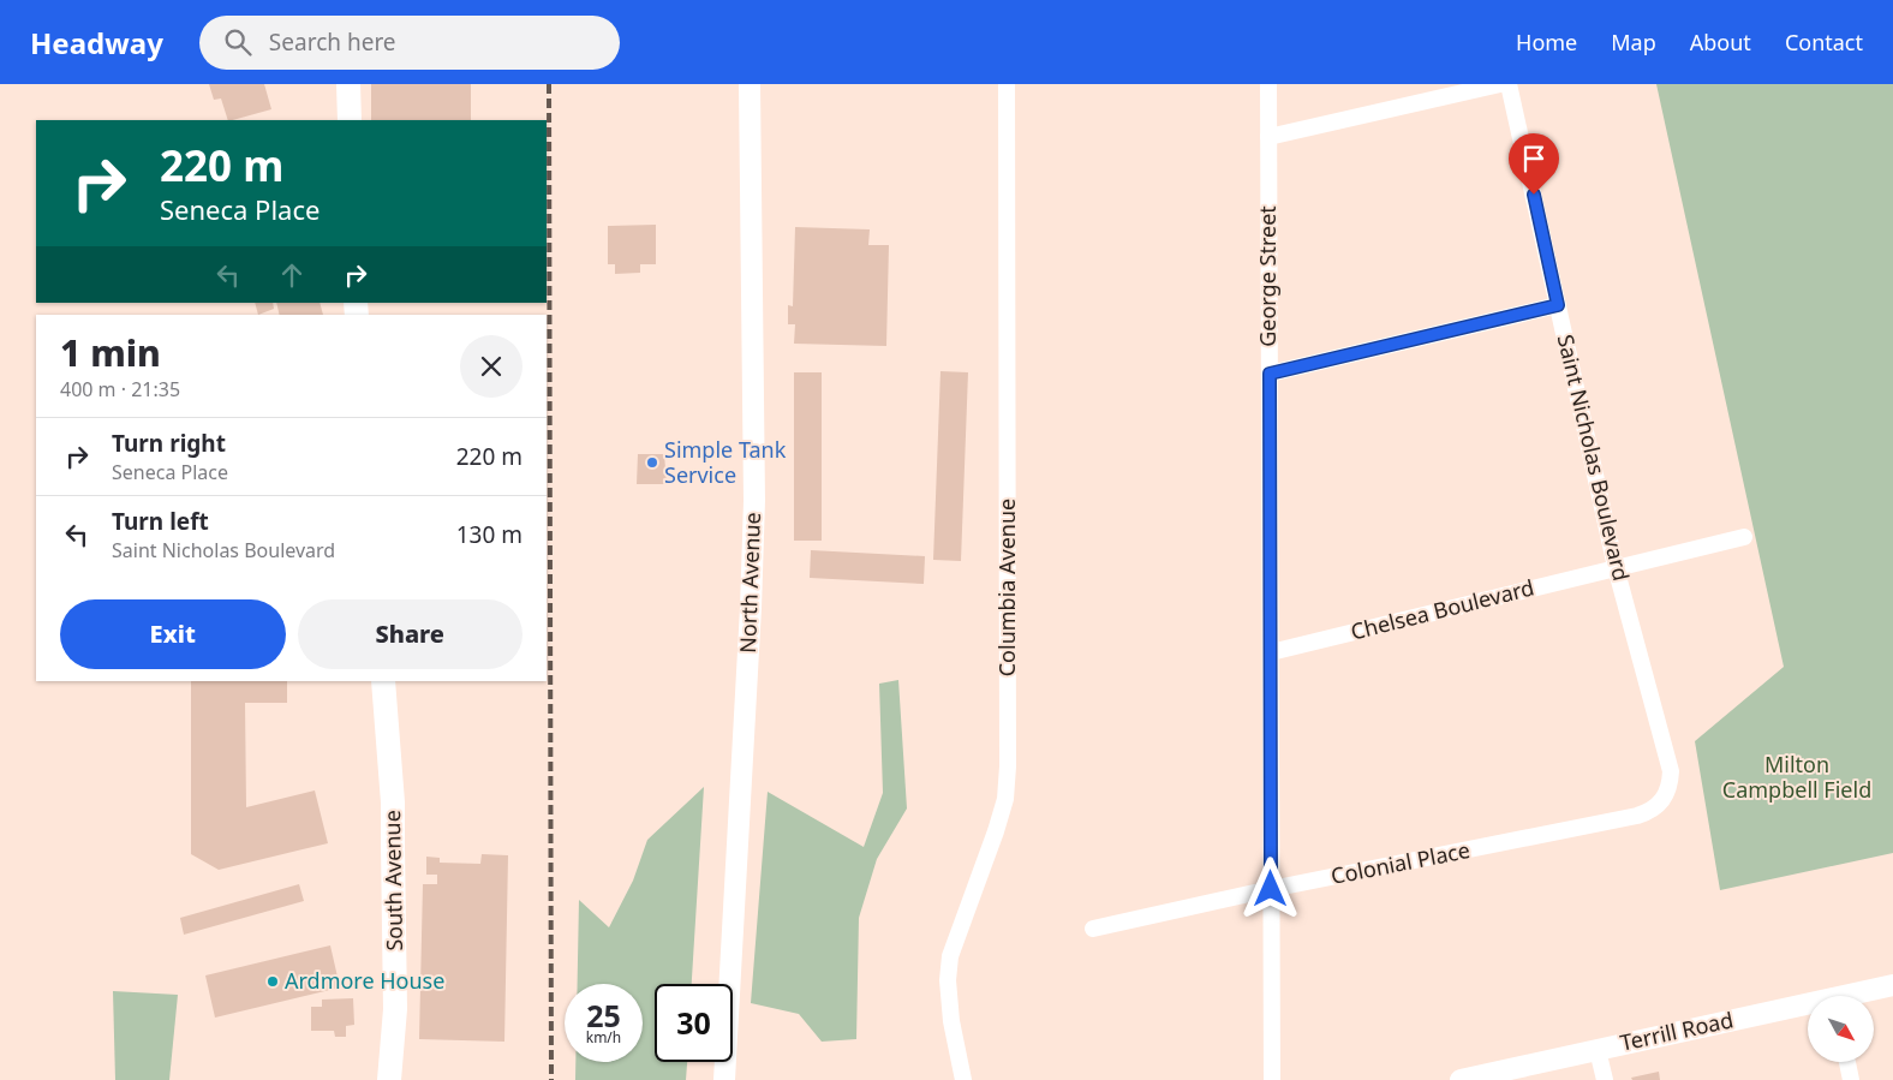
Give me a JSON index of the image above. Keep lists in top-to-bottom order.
{
  "streets": {
    "main road": ["South Avenue"],
    "street": [
      "George Street",
      "Saint Nicholas Boulevard",
      "North Avenue",
      "Columbia Avenue",
      "Chelsea Boulevard",
      "Colonial Place",
      "Terrill Road"
    ]
  },
  "crossings": [
    ["George Street", "Chelsea Boulevard"],
    ["George Street", "Colonial Place"],
    ["Saint Nicholas Boulevard", "Chelsea Boulevard"],
    ["Saint Nicholas Boulevard", "Colonial Place"]
  ],
  "parks": ["Milton Campbell Field"],
  "places": ["Simple Tank Service", "Ardmore House"],
  "north": "bottom right",
  "page": {
    "header": "Headway",
    "search": "Search here",
    "nav": [
      "Home",
      "Map",
      "About",
      "Contact"
    ],
    "turn": ["220 m", "Seneca Place"],
    "heading": ["1 min", "400 m · 21:35"],
    "list": [
      {
        "name": "Turn right",
        "note": "Seneca Place",
        "value": "220 m"
      },
      {
        "name": "Turn left",
        "note": "Saint Nicholas Boulevard",
        "value": "130 m"
      }
    ],
    "buttons": ["Exit", "Share"],
    "speed": "25 km/h",
    "limit": "30"
  }
}
